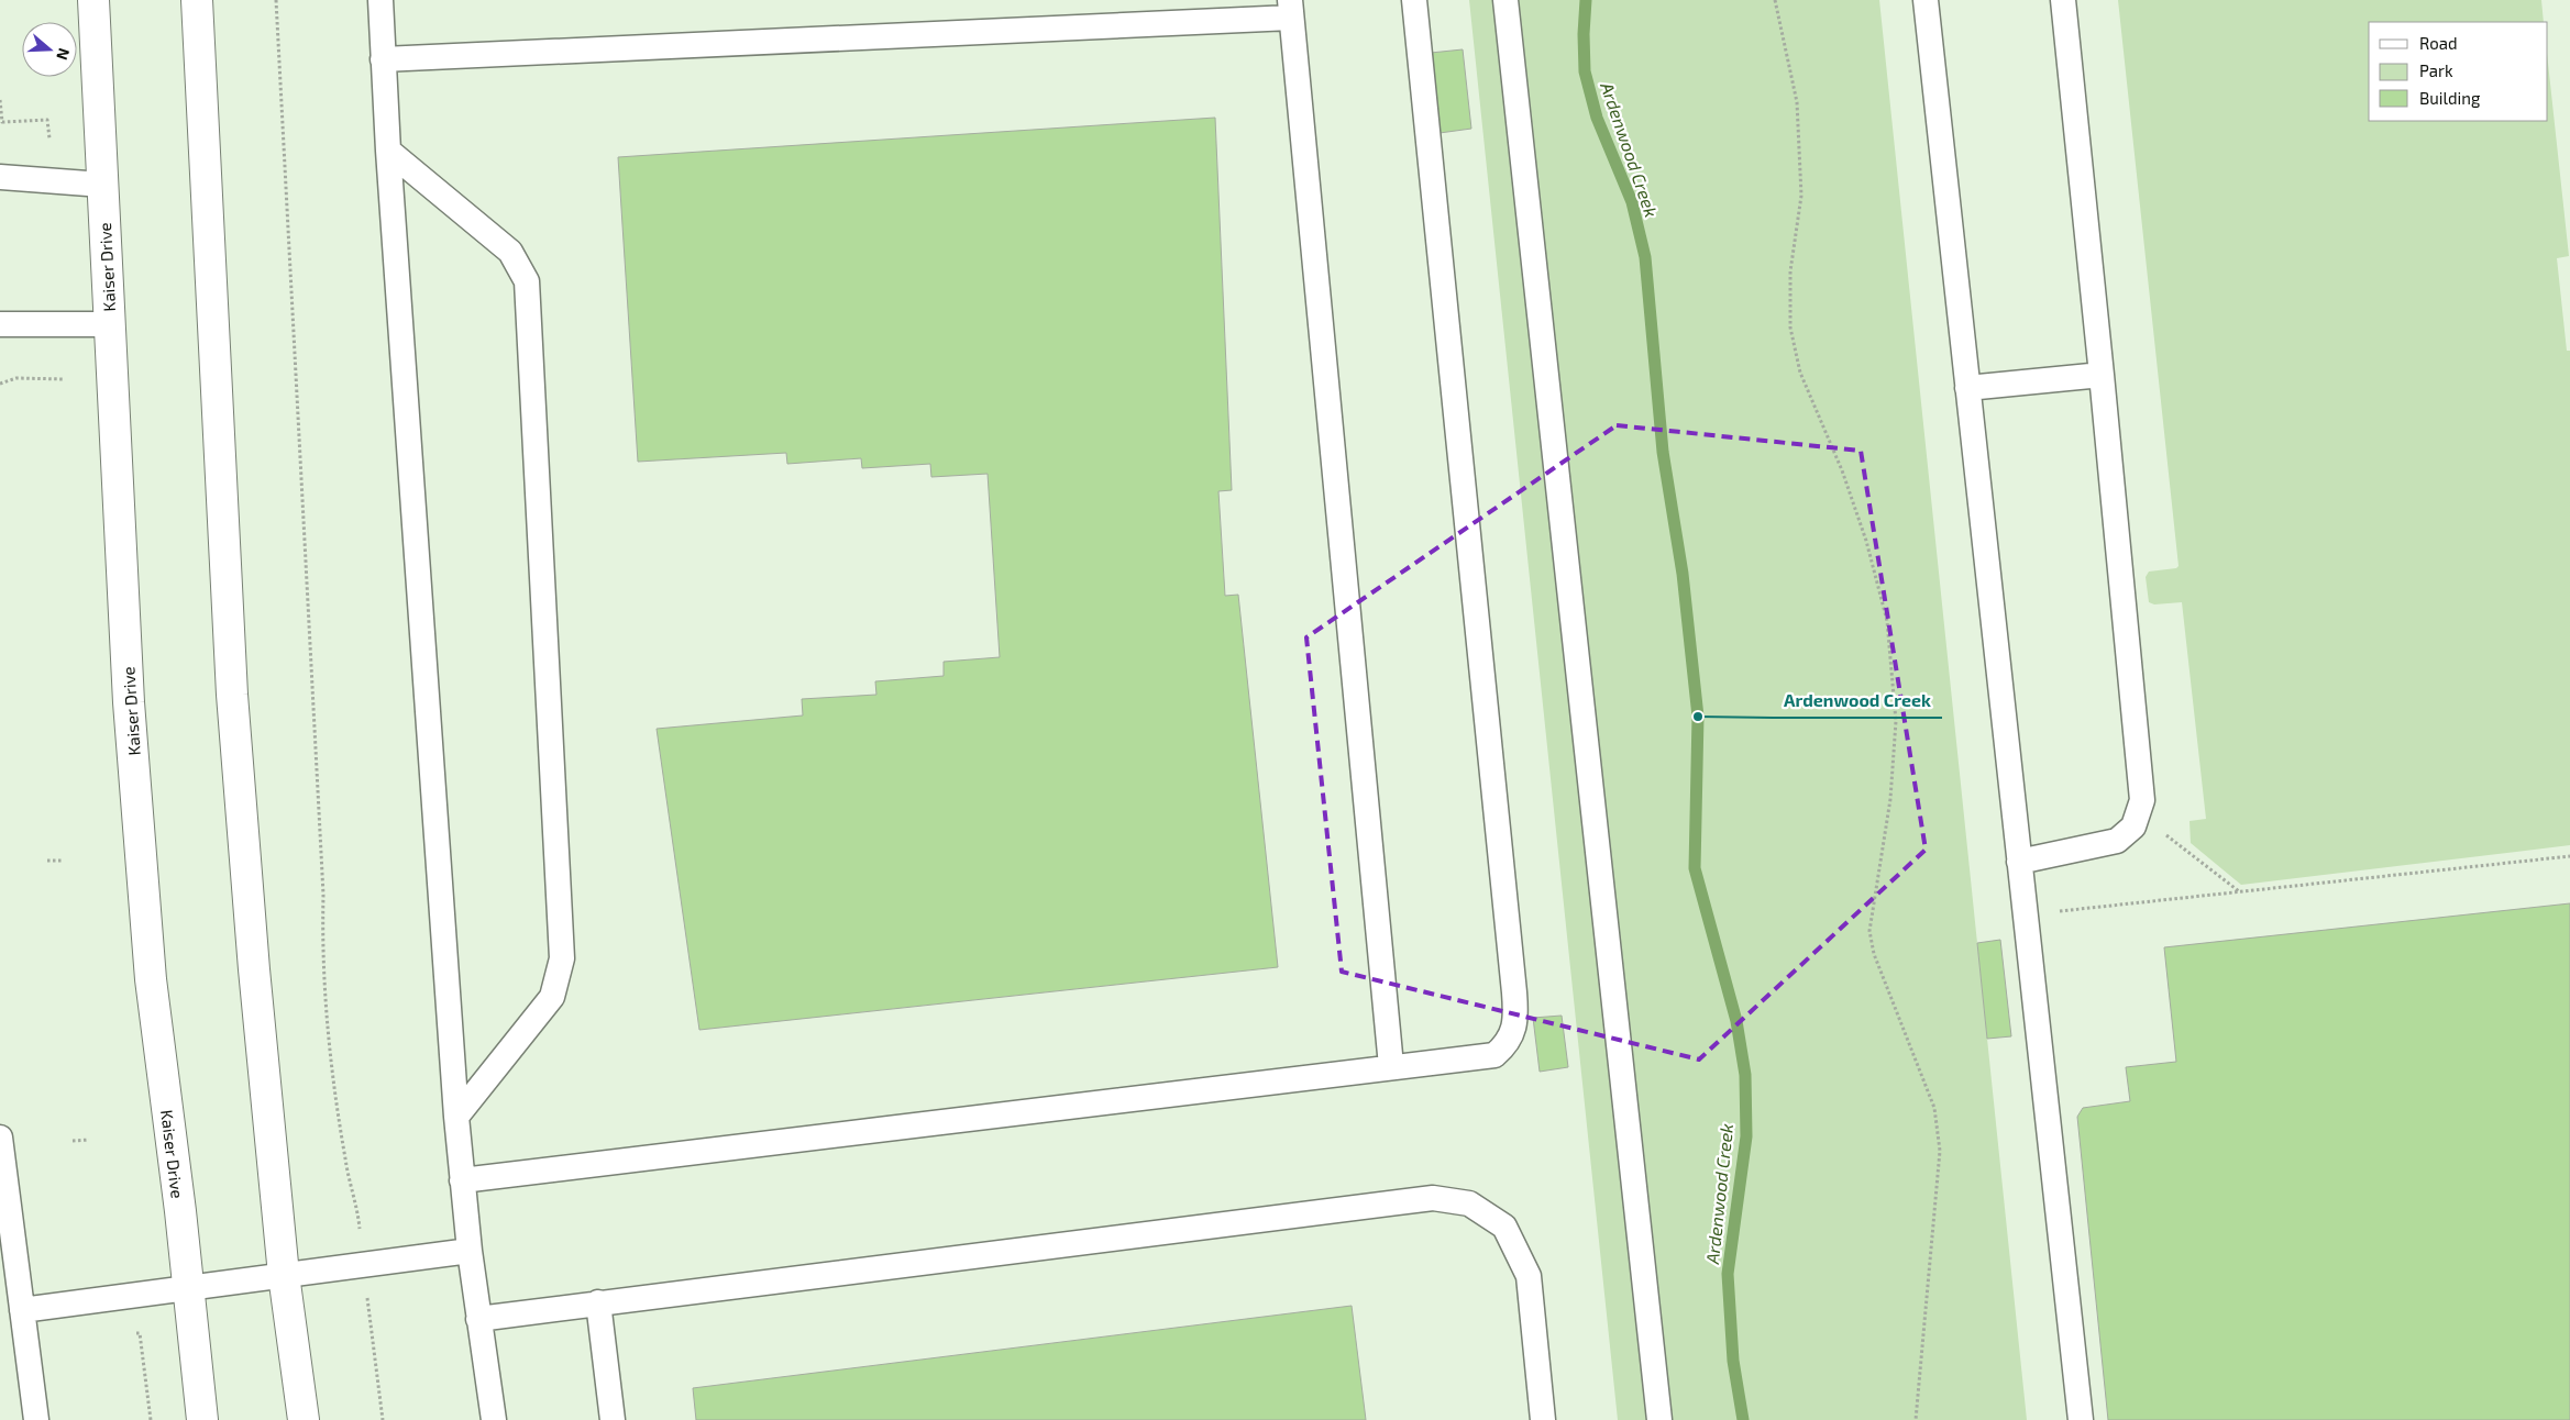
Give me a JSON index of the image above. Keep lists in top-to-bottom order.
{
  "streets": {
    "street": ["Kaiser Drive"]
  },
  "water": ["Ardenwood Creek"],
  "places": ["Ardenwood Creek"],
  "legend": ["Road", "Park", "Building"],
  "north": "right"
}
